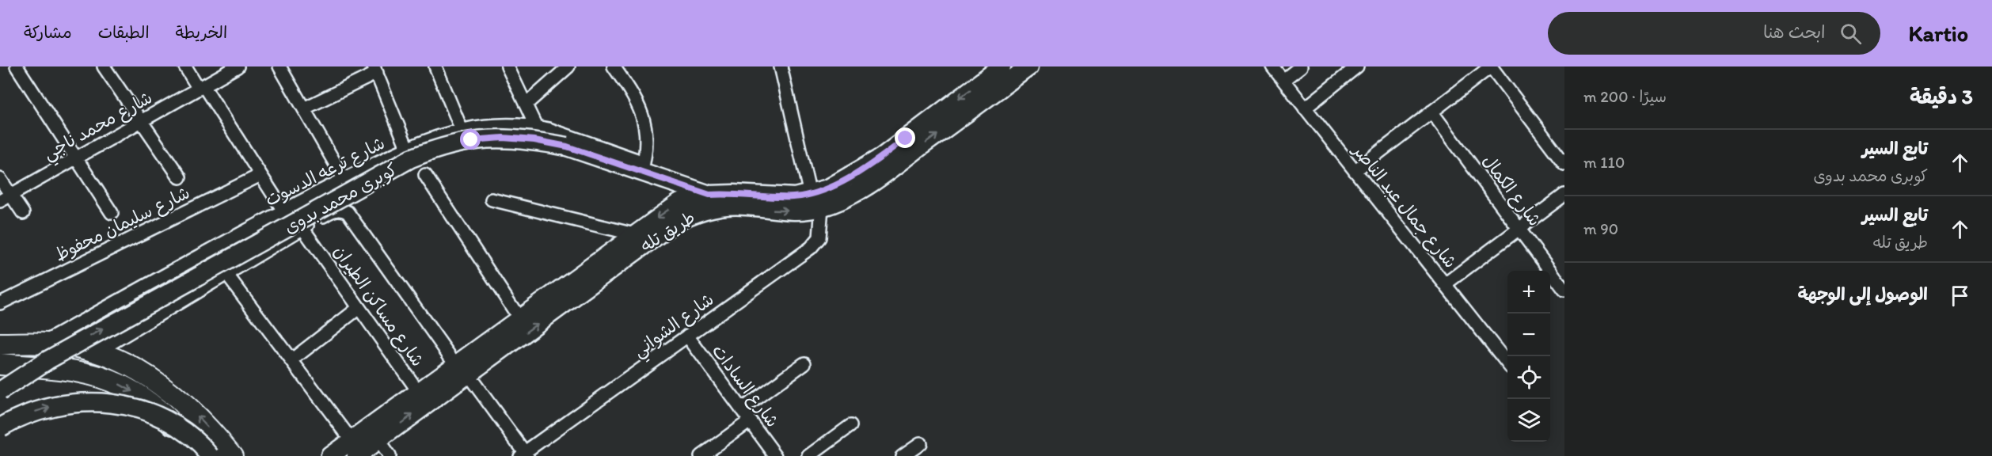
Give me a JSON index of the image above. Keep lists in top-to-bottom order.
{
  "streets": {
    "main road": ["كوبرى محمد بدوى", "طريق تله"],
    "street": [
      "شارع محمد ناجي",
      "شارع ترعه الدسوت",
      "شارع الكمال",
      "شارع جمال عبد الناصر",
      "شارع سليمان محفوظ",
      "شارع مساكن الطيران",
      "شارع الشواني",
      "شارع السادات"
    ]
  },
  "crossings": [
    ["شارع ترعه الدسوت", "كوبرى محمد بدوى"],
    ["كوبرى محمد بدوى", "طريق تله"],
    ["طريق تله", "شارع مساكن الطيران"],
    ["طريق تله", "شارع الشواني"],
    ["شارع الشواني", "شارع السادات"]
  ],
  "one_way": ["كوبرى محمد بدوى"],
  "page": {
    "header": "Kartio",
    "search": "ابحث هنا",
    "nav": ["الخريطة", "الطبقات", "مشاركة"],
    "heading": ["3 دقيقة", "سيرًا · 200 m"],
    "list": [
      ["تابع السير", "كوبرى محمد بدوى", "110 m"],
      ["تابع السير", "طريق تله", "90 m"],
      "الوصول إلى الوجهة"
    ],
    "map_buttons": ["+", "−"]
  }
}
